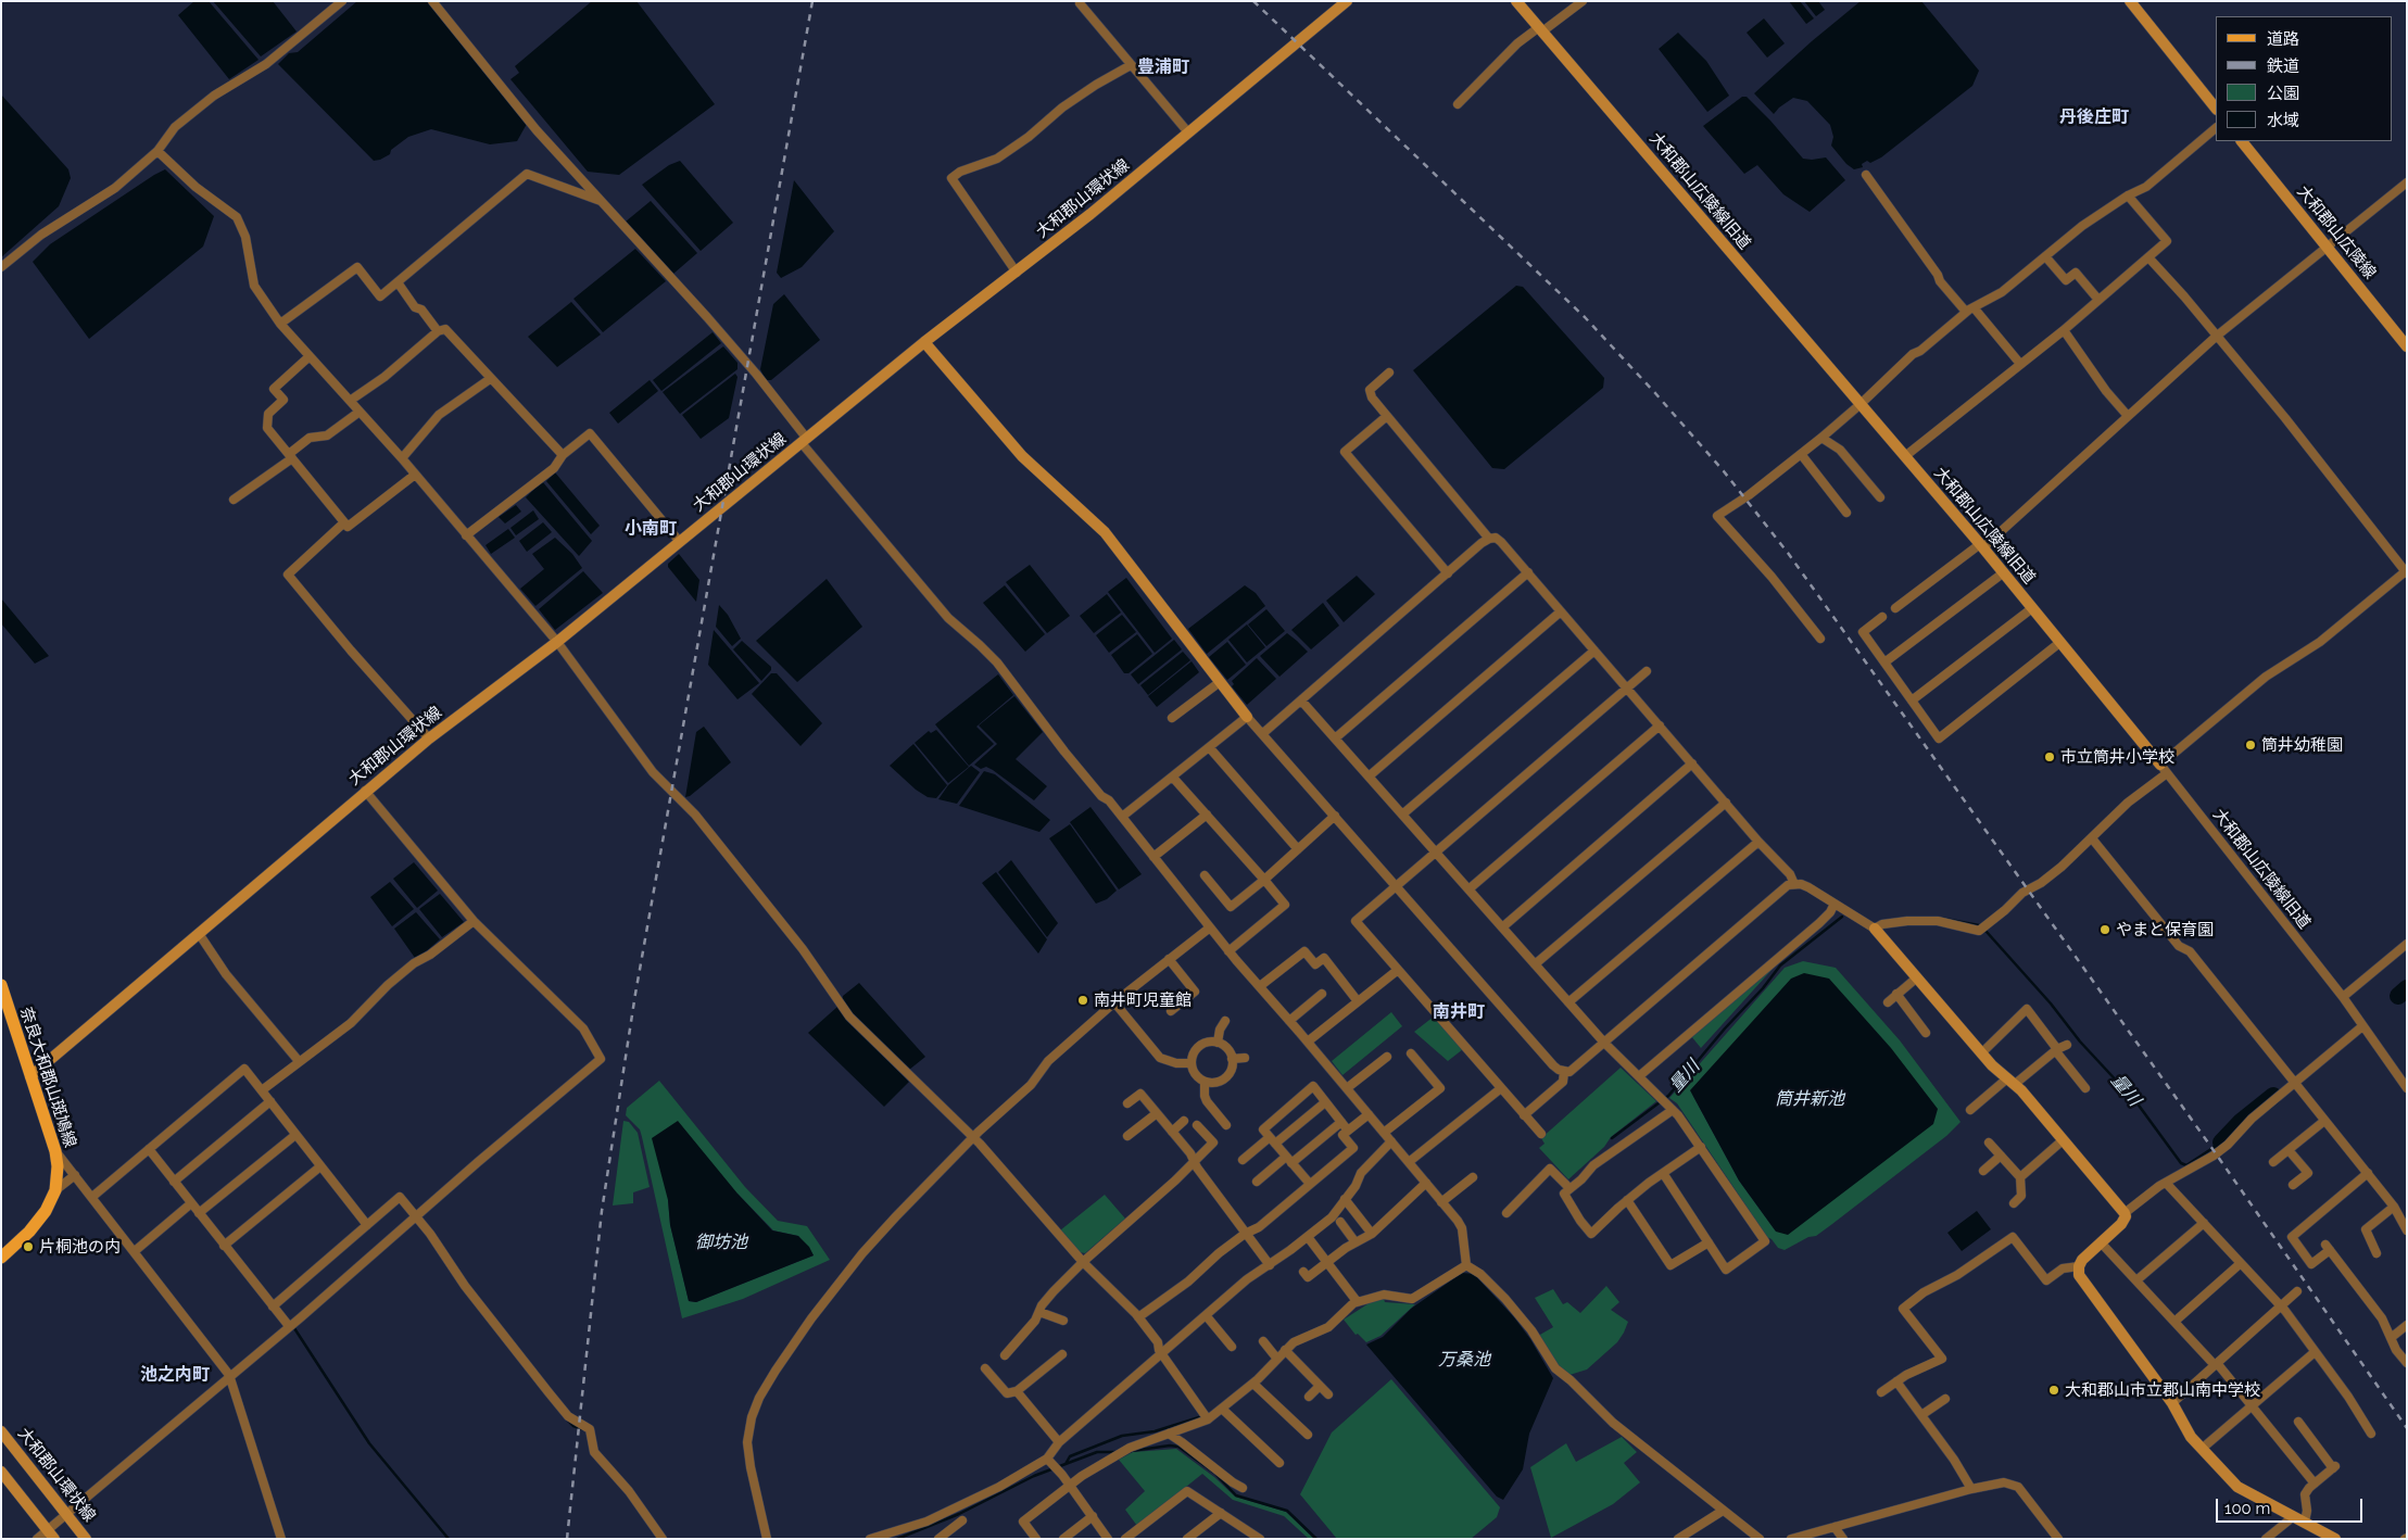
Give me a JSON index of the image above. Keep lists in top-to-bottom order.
{
  "streets": {
    "main road": ["奈良大和郡山斑鳩線"],
    "street": ["大和郡山広陵線旧道", "大和郡山環状線", "大和郡山広陵線"]
  },
  "crossings": [
    ["大和郡山環状線", "奈良大和郡山斑鳩線"]
  ],
  "districts": [
    "豊浦町",
    "丹後庄町",
    "小南町",
    "南井町",
    "池之内町"
  ],
  "water": [
    "量川",
    "筒井新池",
    "御坊池",
    "万桑池"
  ],
  "places": [
    "筒井幼稚園",
    "市立筒井小学校",
    "やまと保育園",
    "南井町児童館",
    "片桐池の内",
    "大和郡山市立郡山南中学校"
  ],
  "legend": [
    "道路",
    "鉄道",
    "公園",
    "水域"
  ],
  "scale_bar": "100 m"
}
